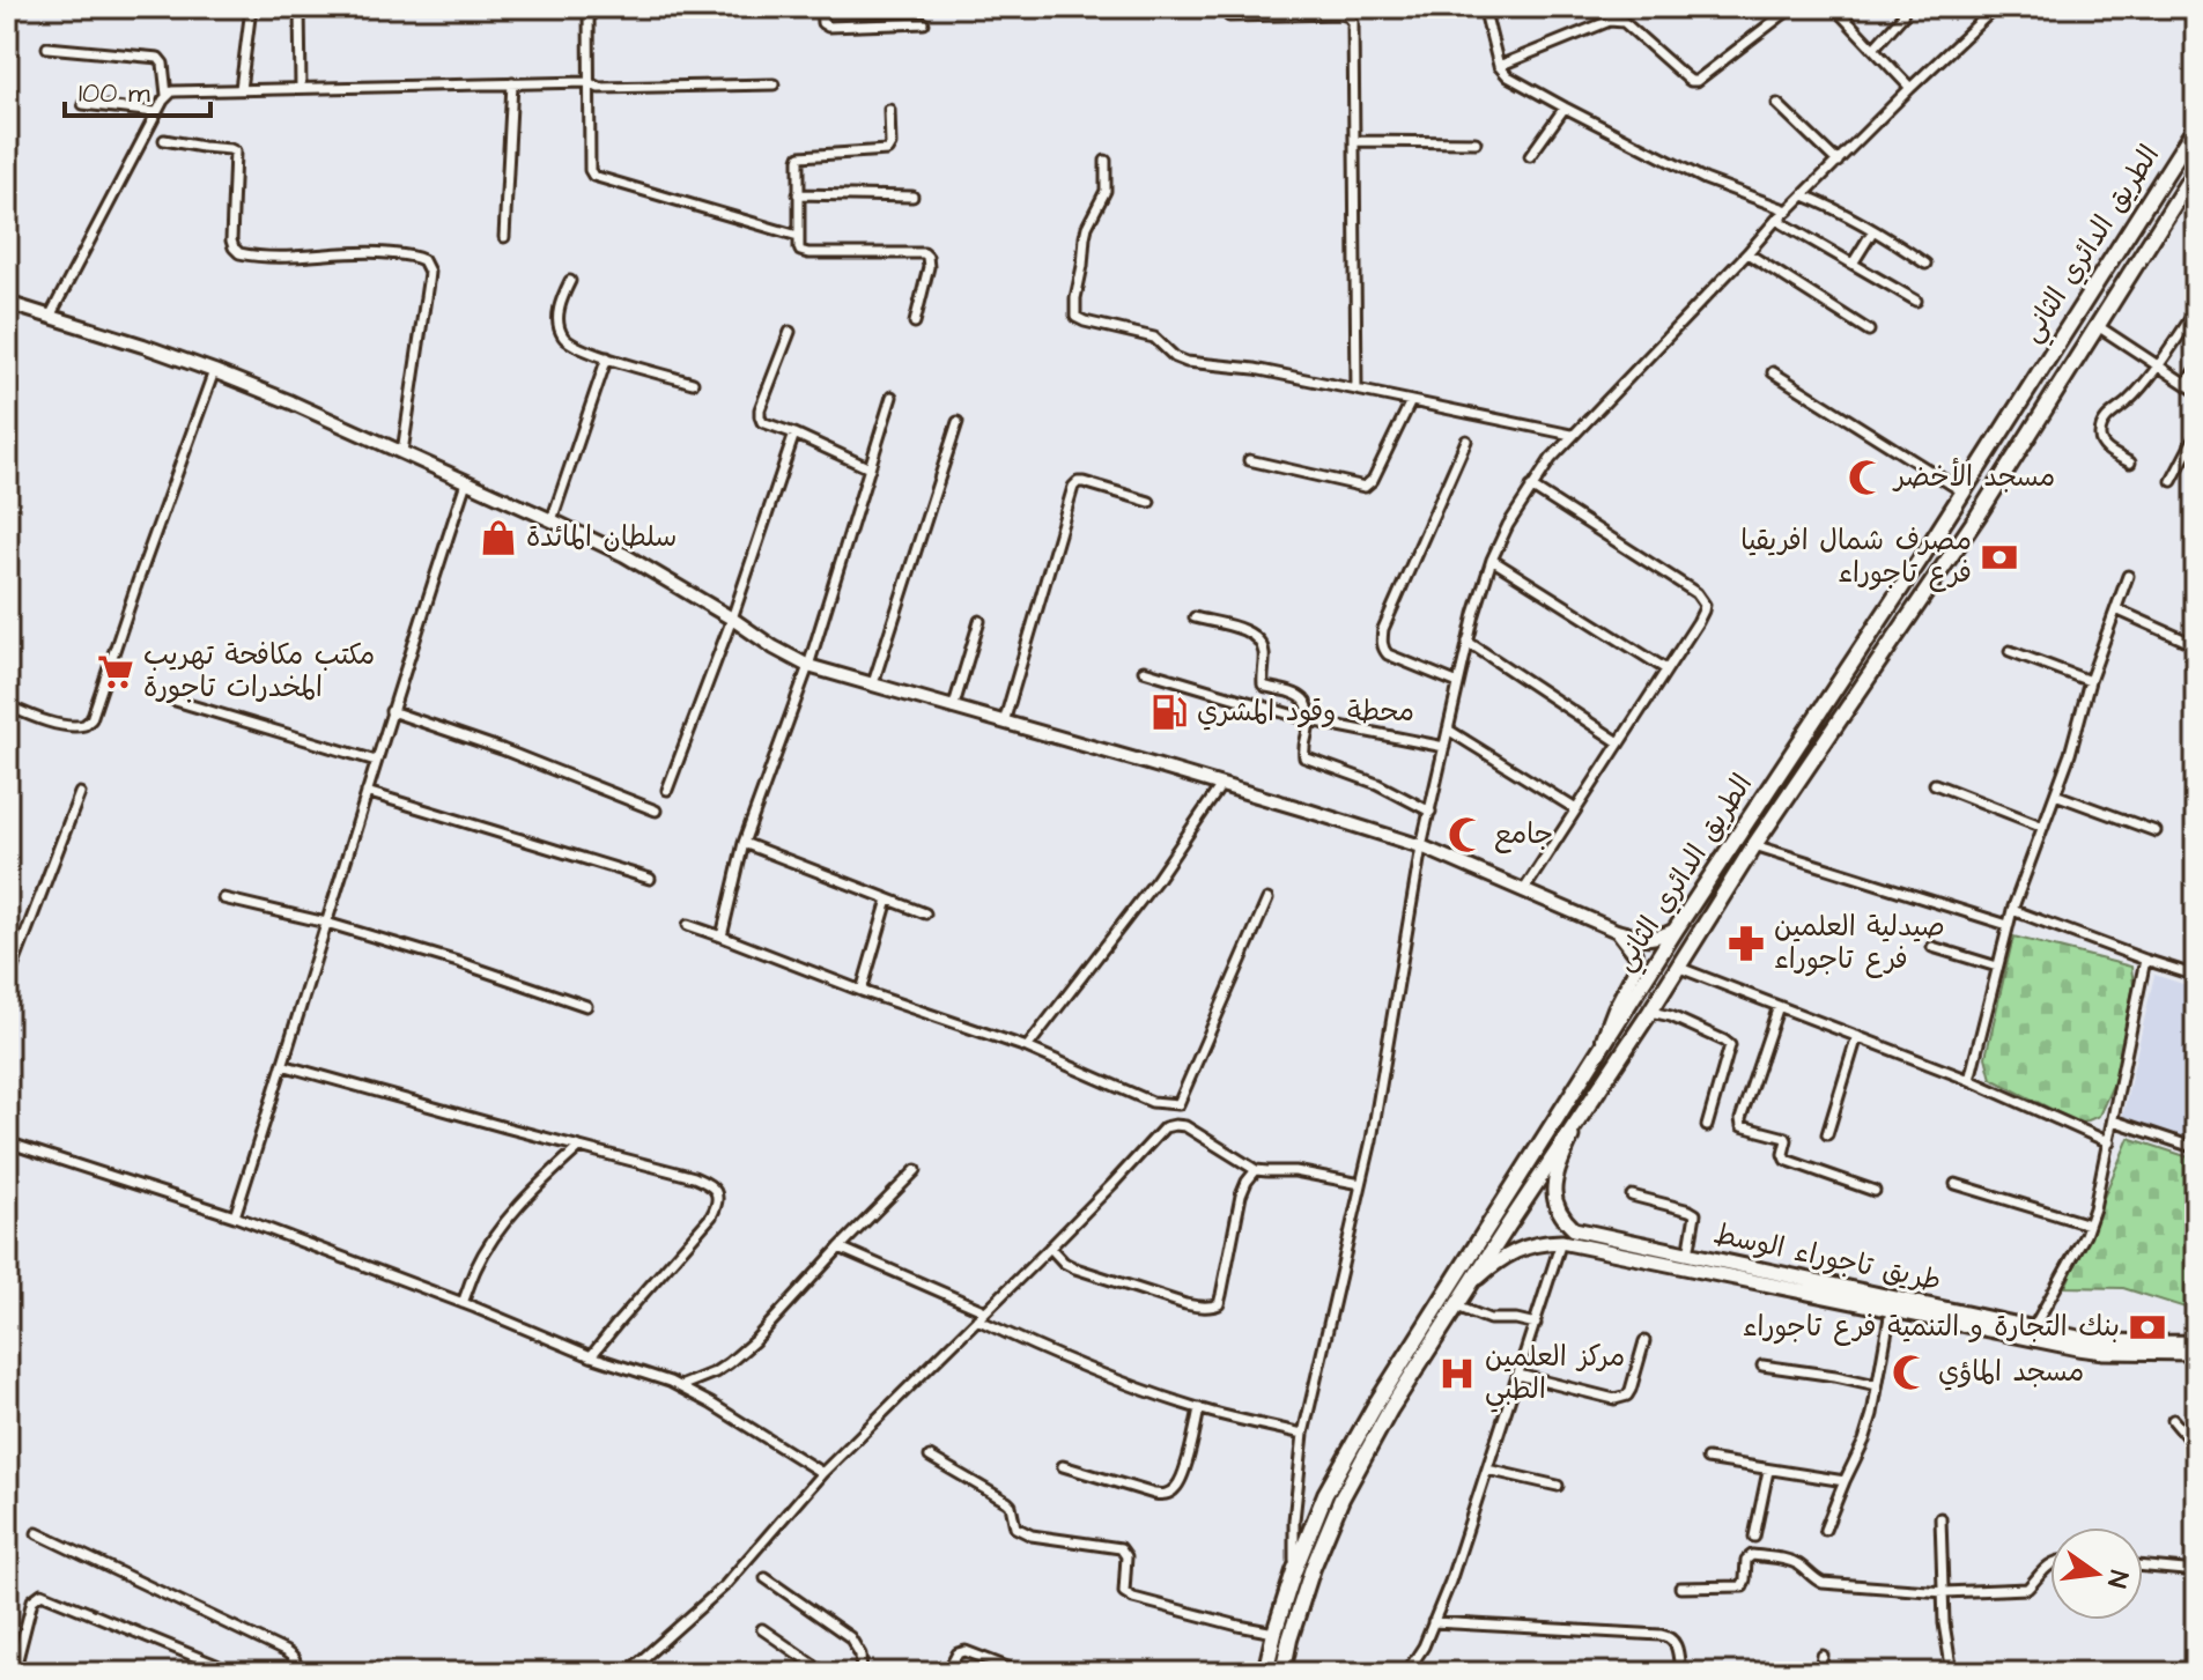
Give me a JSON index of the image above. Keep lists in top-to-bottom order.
{
  "streets": {
    "highway": ["الطريق الدائري الثاني"],
    "main road": ["طريق تاجوراء الوسط"]
  },
  "crossings": [
    ["الطريق الدائري الثاني", "طريق تاجوراء الوسط"]
  ],
  "places": {
    "mosque": ["مسجد الأخضر", "جامع", "مسجد الماؤي"],
    "shop": ["سلطان المائدة"],
    "bank": ["مصرف شمال افريقيا فرع تاجوراء", "بنك التجارة و التنمية فرع تاجوراء"],
    "supermarket": ["مكتب مكافحة تهريب المخدرات تاجورة"],
    "fuel station": ["محطة وقود المشري"],
    "pharmacy": ["صيدلية العلمين فرع تاجوراء"],
    "hospital": ["مركز العلمين الطبي"]
  },
  "scale_bar": "100 m",
  "north": "right"
}
